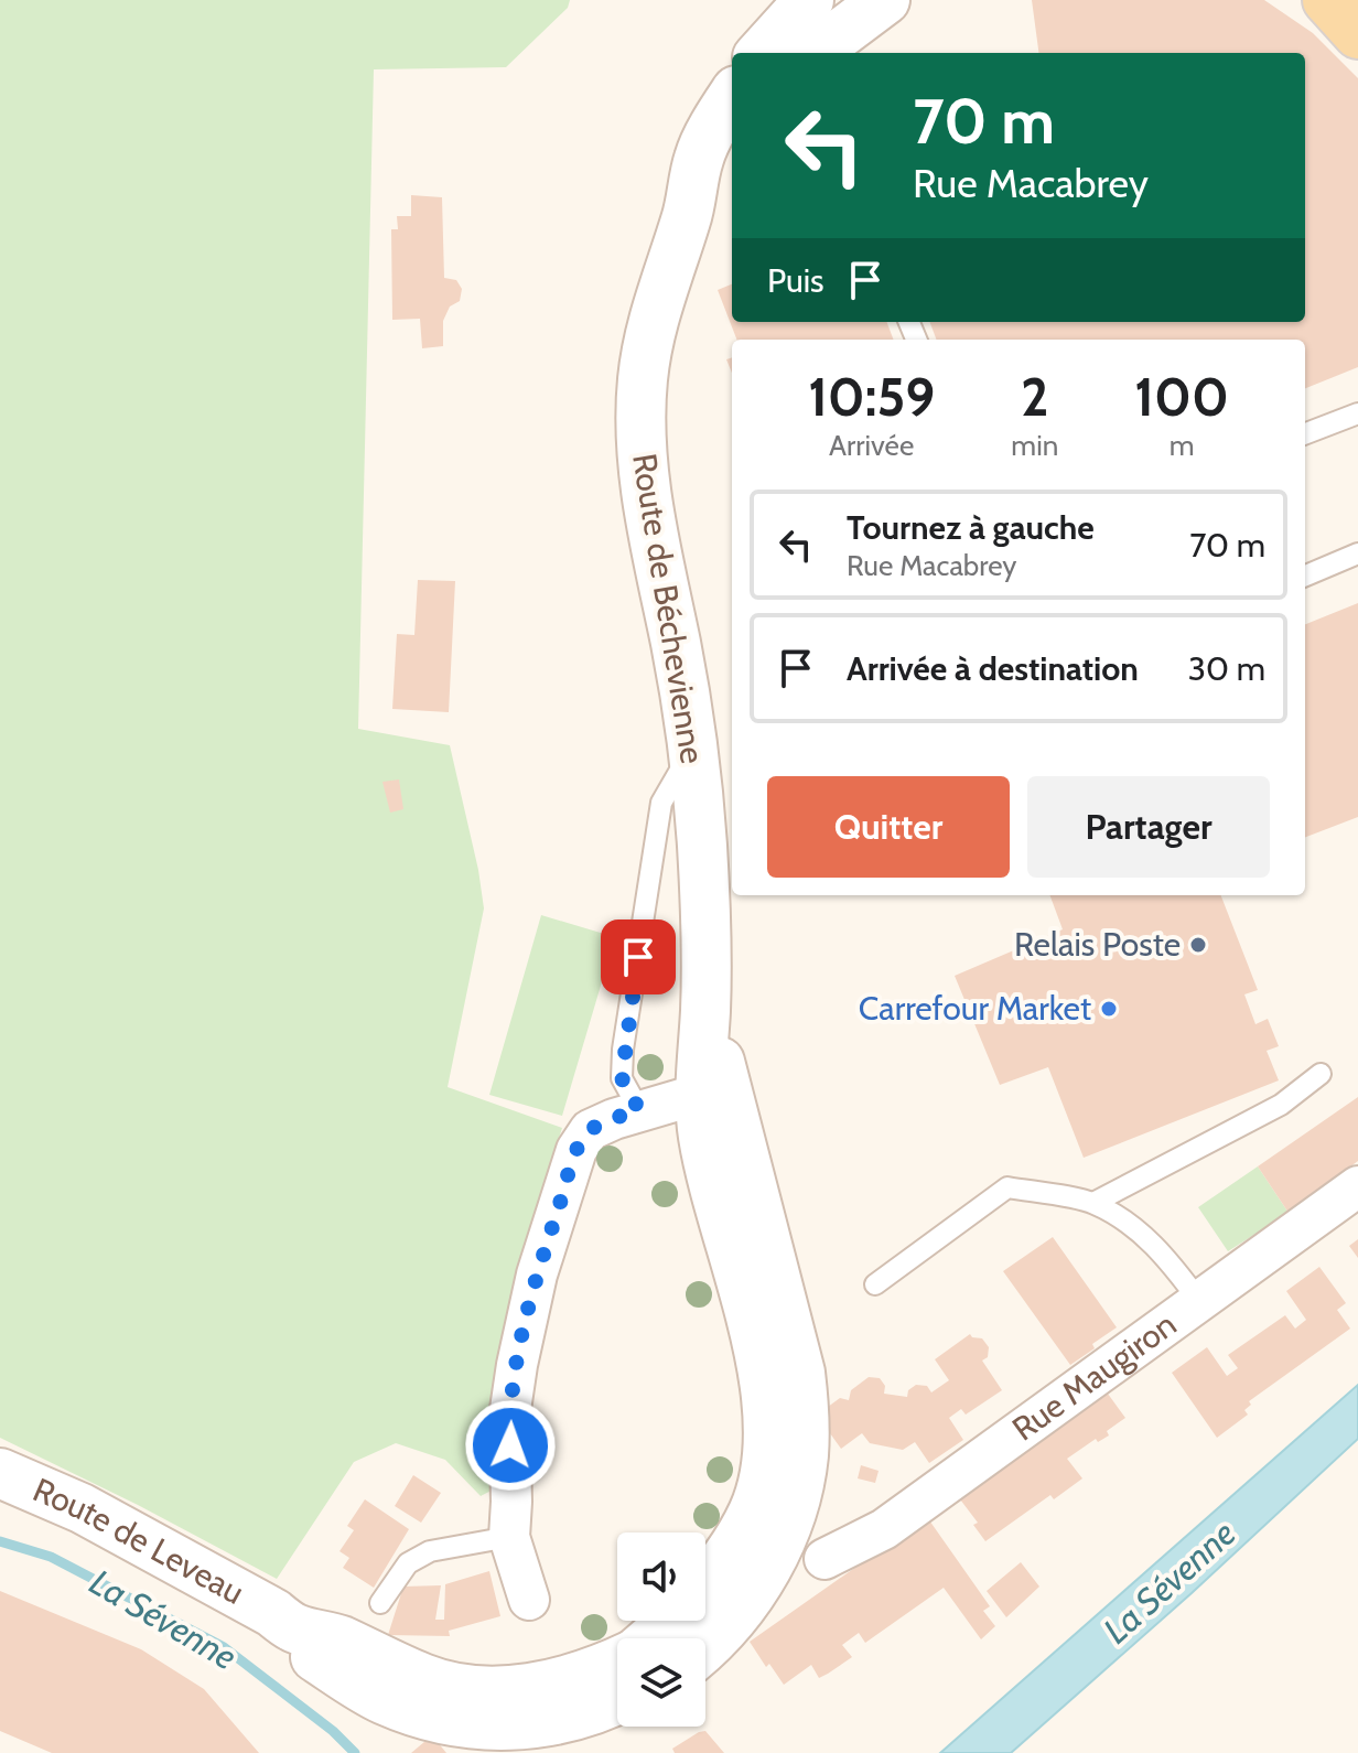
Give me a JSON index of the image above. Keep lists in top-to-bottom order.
{
  "streets": {
    "street": ["Route de Béchevienne", "Rue Maugiron", "Route de Leveau"]
  },
  "crossings": [
    ["Route de Béchevienne", "Route de Leveau"]
  ],
  "water": ["La Sévenne"],
  "places": ["Relais Poste", "Carrefour Market"],
  "page": {
    "turn": ["70 m", "Rue Macabrey"],
    "then": "Puis",
    "eta": [
      "10:59",
      "Arrivée",
      "2",
      "min",
      "100",
      "m"
    ],
    "list": [
      {
        "name": "Tournez à gauche",
        "note": "Rue Macabrey",
        "value": "70 m"
      },
      {
        "name": "Arrivée à destination",
        "value": "30 m"
      }
    ],
    "buttons": ["Quitter", "Partager"]
  }
}
